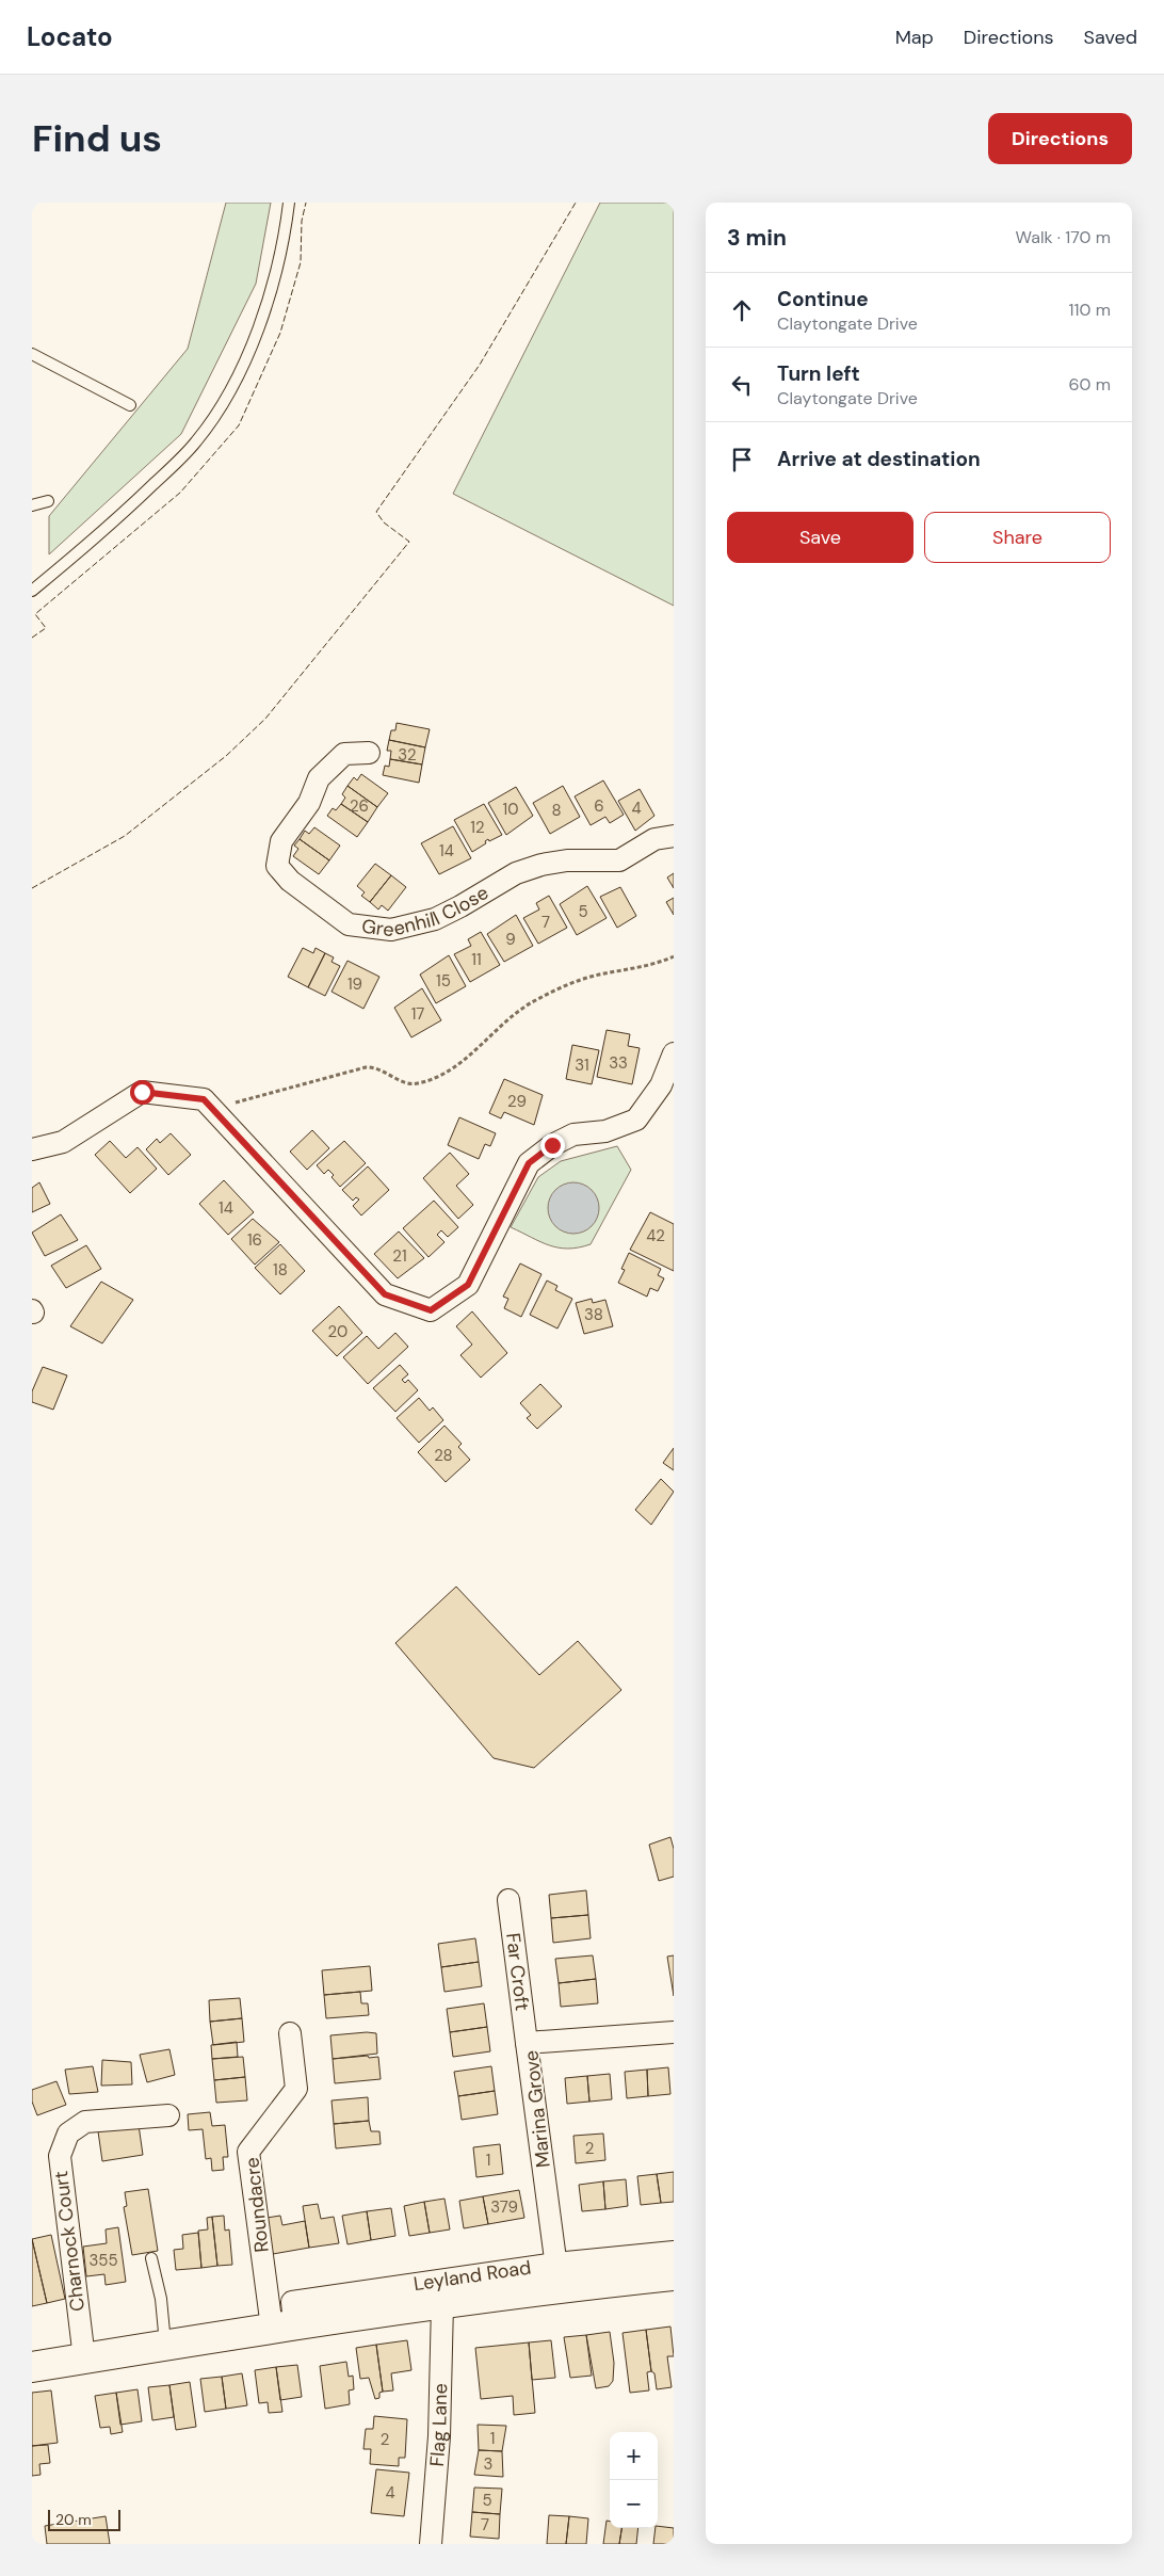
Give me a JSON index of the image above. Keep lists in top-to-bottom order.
{
  "streets": {
    "main road": ["Leyland Road"],
    "street": [
      "Greenhill Close",
      "Far Croft",
      "Marina Grove",
      "Roundacre",
      "Charnock Court",
      "Flag Lane"
    ]
  },
  "crossings": [
    ["Far Croft", "Marina Grove"],
    ["Marina Grove", "Leyland Road"],
    ["Roundacre", "Leyland Road"],
    ["Charnock Court", "Leyland Road"],
    ["Leyland Road", "Flag Lane"]
  ],
  "house_numbers": [
    "32",
    "26",
    "6",
    "4",
    "10",
    "8",
    "12",
    "14",
    "5",
    "7",
    "9",
    "11",
    "15",
    "19",
    "17",
    "33",
    "31",
    "29",
    "14",
    "42",
    "16",
    "21",
    "18",
    "38",
    "20",
    "28",
    "2",
    "1",
    "379",
    "355",
    "1",
    "2",
    "3",
    "4",
    "5",
    "7"
  ],
  "scale_bar": "20 m",
  "page": {
    "header": "Locato",
    "nav": ["Map", "Directions", "Saved"],
    "buttons": [
      "Directions",
      ["Save", "Share"]
    ],
    "title": "Find us",
    "heading": ["3 min", "Walk · 170 m"],
    "list": [
      ["Continue", "Claytongate Drive", "110 m"],
      ["Turn left", "Claytongate Drive", "60 m"],
      "Arrive at destination"
    ],
    "map_buttons": ["+", "−"],
    "scale": "20 m"
  }
}
